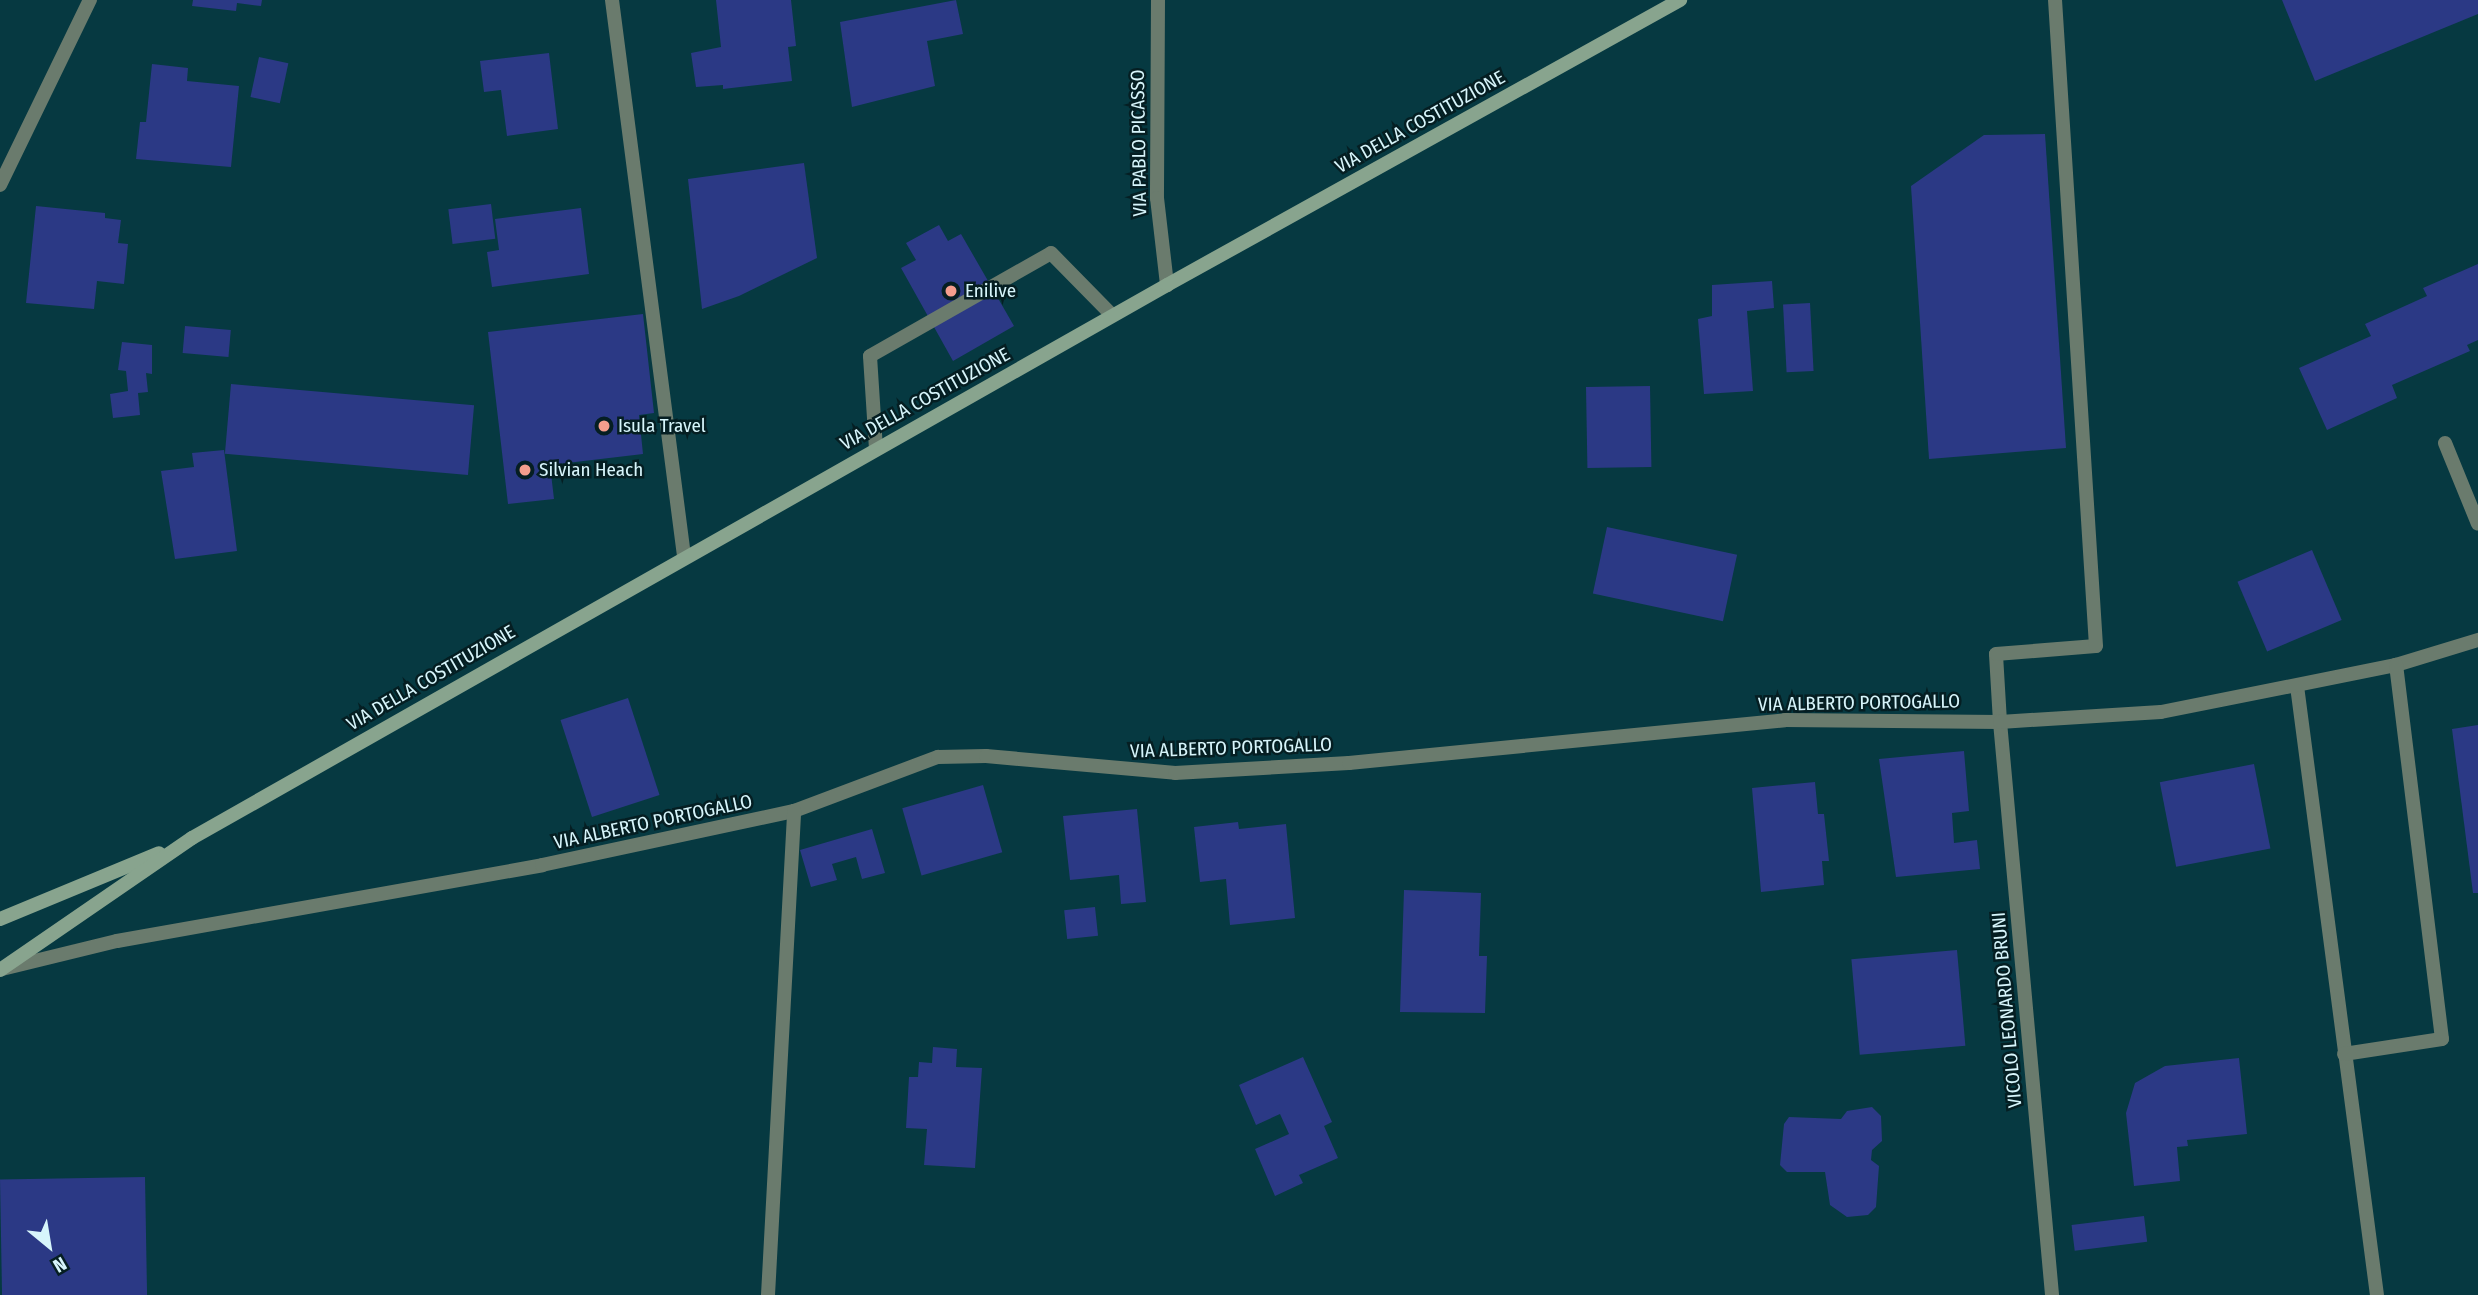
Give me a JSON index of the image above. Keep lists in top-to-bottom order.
{
  "streets": {
    "main road": ["VIA DELLA COSTITUZIONE"],
    "street": ["VIA PABLO PICASSO", "VIA ALBERTO PORTOGALLO", "VICOLO LEONARDO BRUNI"]
  },
  "crossings": [
    ["VIA DELLA COSTITUZIONE", "VIA PABLO PICASSO"],
    ["VIA ALBERTO PORTOGALLO", "VICOLO LEONARDO BRUNI"]
  ],
  "places": ["Enilive", "Isula Travel", "Silvian Heach"],
  "north": "bottom right"
}
